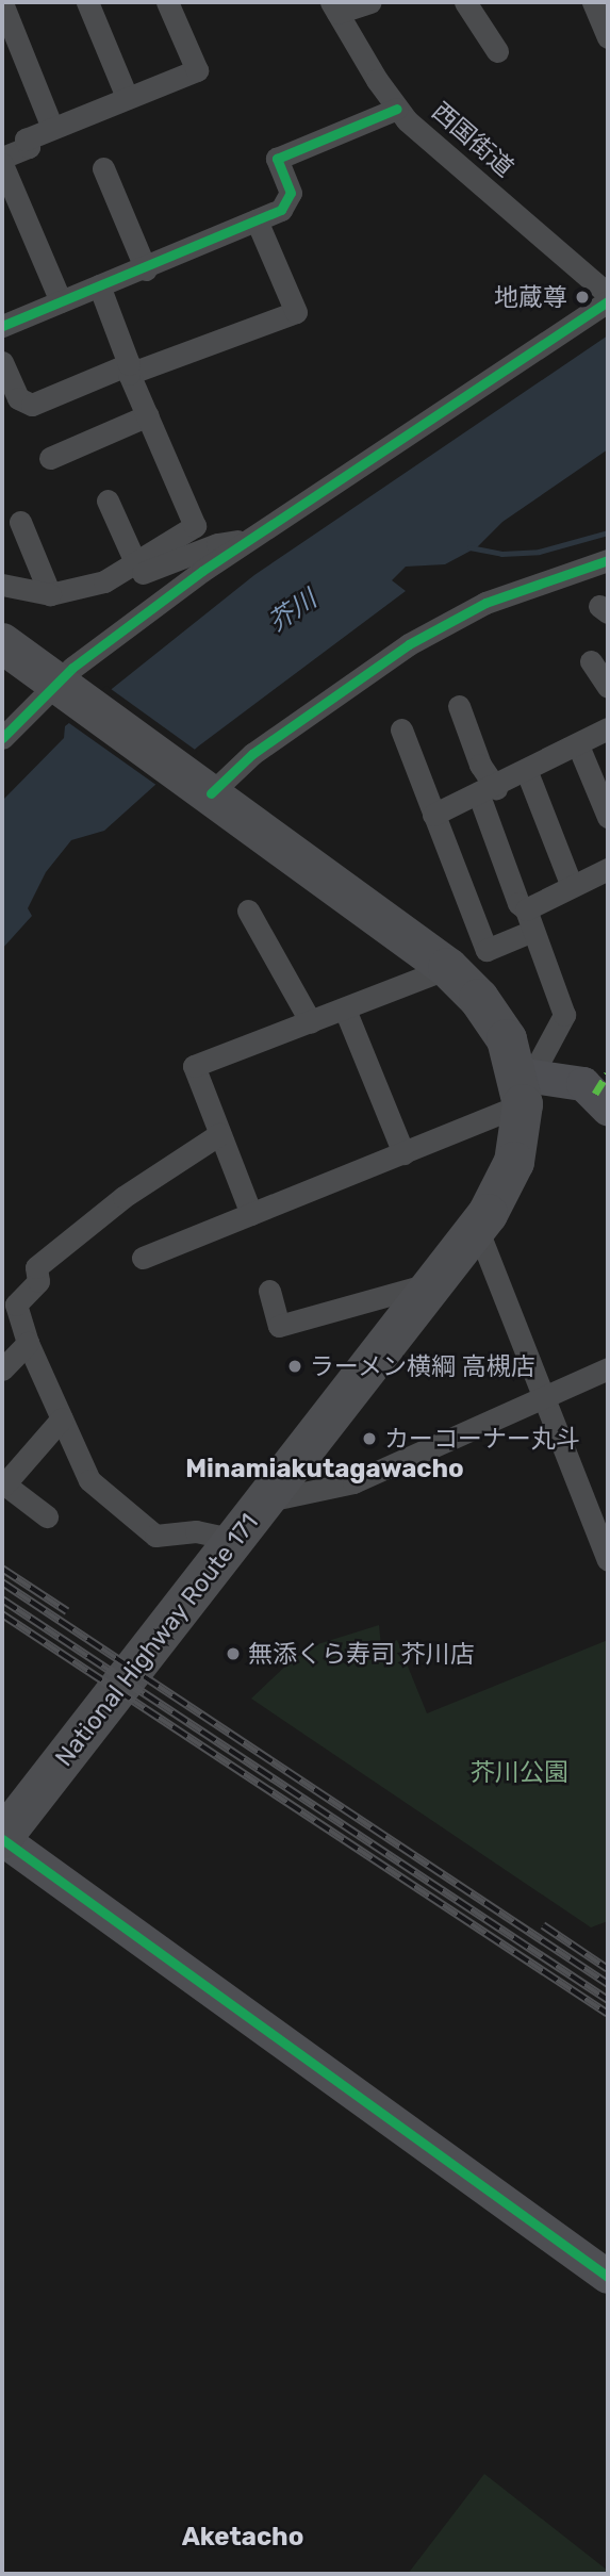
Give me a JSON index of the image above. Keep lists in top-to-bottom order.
{
  "streets": {
    "highway": ["National Highway Route 171"],
    "street": ["西国街道"]
  },
  "districts": ["Minamiakutagawacho", "Aketacho"],
  "water": ["芥川"],
  "parks": ["芥川公園"],
  "places": [
    "地蔵尊",
    "ラーメン横綱 高槻店",
    "カーコーナー丸斗",
    "無添くら寿司 芥川店"
  ]
}
